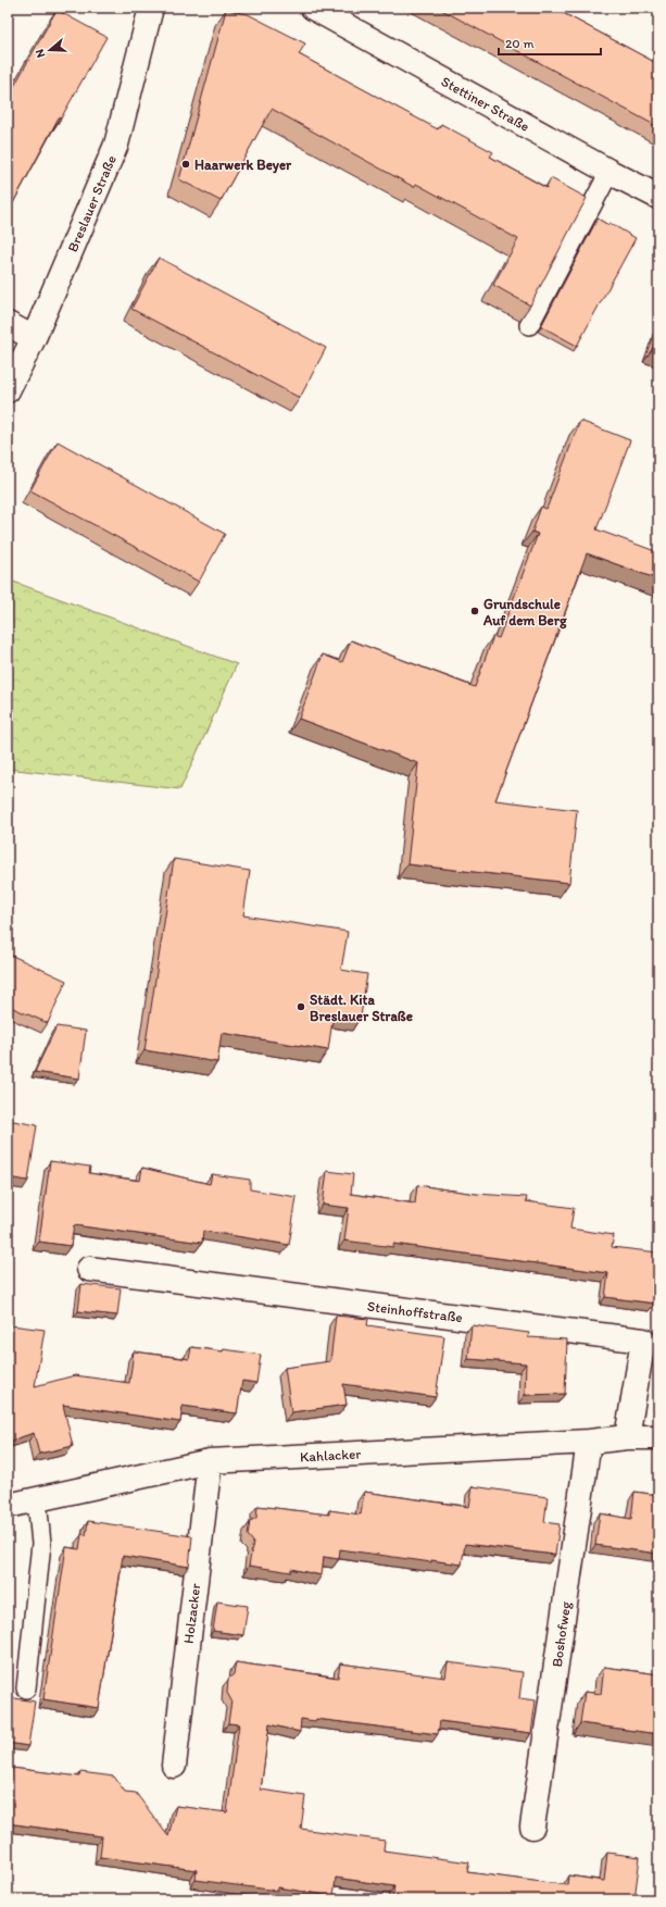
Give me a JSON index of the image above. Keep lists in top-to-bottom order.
{
  "streets": {
    "street": [
      "Stettiner Straße",
      "Breslauer Straße",
      "Steinhoffstraße",
      "Kahlacker",
      "Holzacker",
      "Boshofweg"
    ]
  },
  "crossings": [
    ["Steinhoffstraße", "Kahlacker"],
    ["Kahlacker", "Holzacker"],
    ["Kahlacker", "Boshofweg"]
  ],
  "places": ["Haarwerk Beyer", "Grundschule Auf dem Berg", "Städt. Kita Breslauer Straße"],
  "scale_bar": "20 m",
  "north": "left"
}
